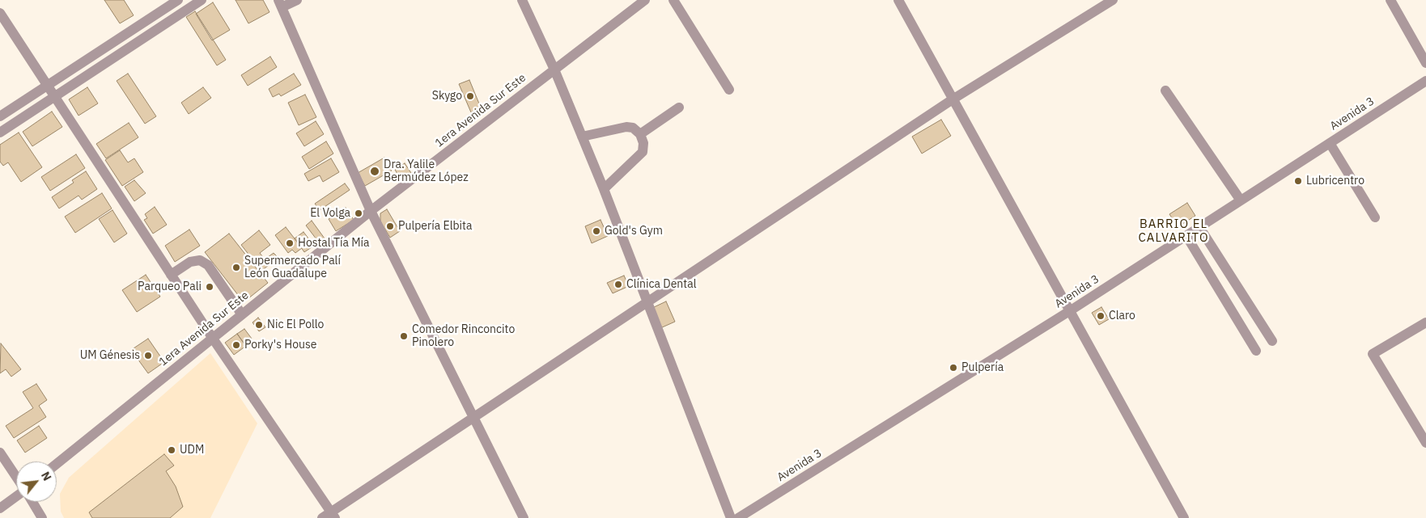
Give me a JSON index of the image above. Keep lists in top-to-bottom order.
{
  "streets": {
    "street": ["1era Avenida Sur Este", "Avenida 3"]
  },
  "districts": ["BARRIO EL CALVARITO"],
  "places": [
    "Skygo",
    "Dra. Yalile Bermúdez López",
    "Lubricentro",
    "El Volga",
    "Pulpería Elbita",
    "Gold's Gym",
    "Hostal Tía Mía",
    "Supermercado Palí León Guadalupe",
    "Clínica Dental",
    "Parqueo Pali",
    "Claro",
    "Nic El Pollo",
    "Comedor Rinconcito Pinolero",
    "Porky's House",
    "UM Génesis",
    "Pulpería",
    "UDM"
  ],
  "north": "top right"
}
